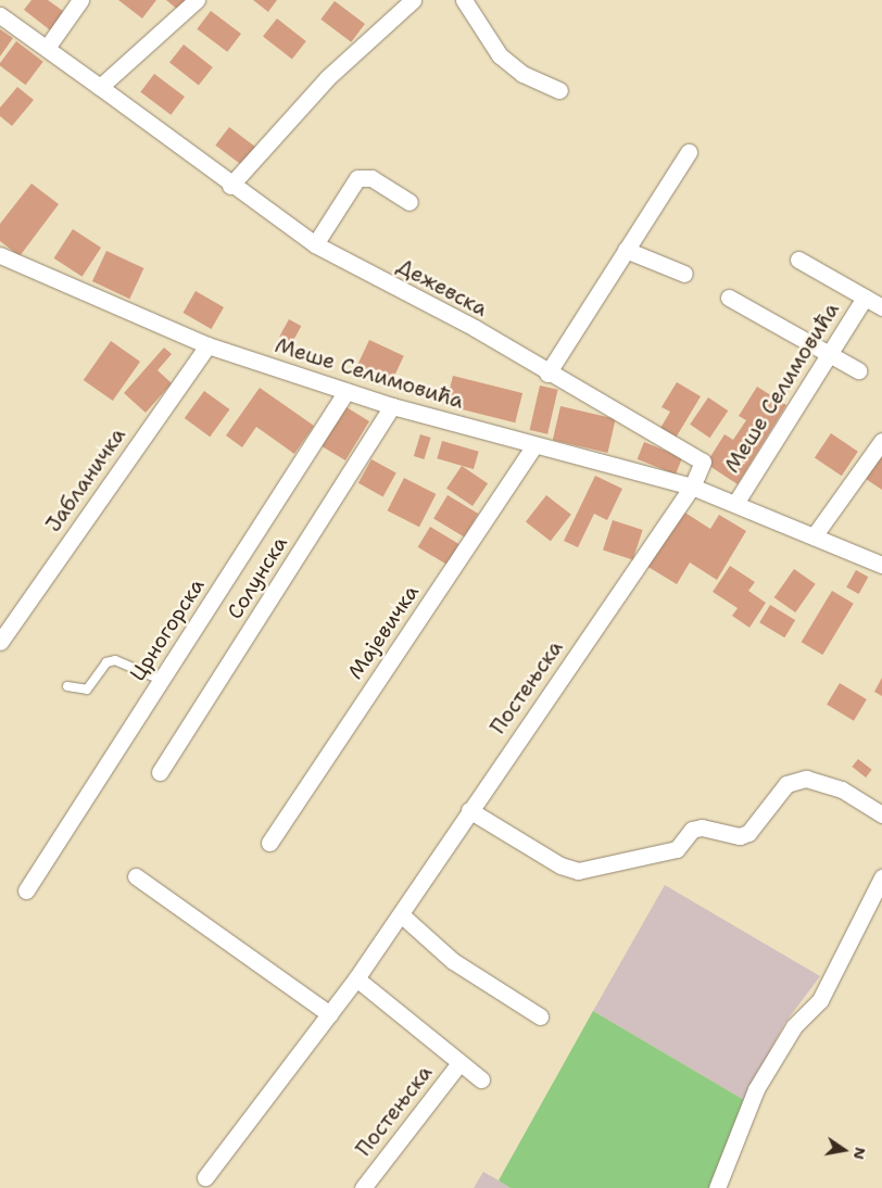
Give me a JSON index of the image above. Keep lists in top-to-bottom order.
{
  "streets": {
    "street": [
      "Дежевска",
      "Меше Селимовића",
      "Јабланичка",
      "Солунска",
      "Црногорска",
      "Мајевичка",
      "Постењска"
    ]
  },
  "crossings": [
    ["Дежевска", "Меше Селимовића"],
    ["Дежевска", "Постењска"],
    ["Меше Селимовића", "Јабланичка"],
    ["Меше Селимовића", "Солунска"],
    ["Меше Селимовића", "Црногорска"],
    ["Меше Селимовића", "Мајевичка"],
    ["Меше Селимовића", "Постењска"]
  ],
  "north": "right"
}
